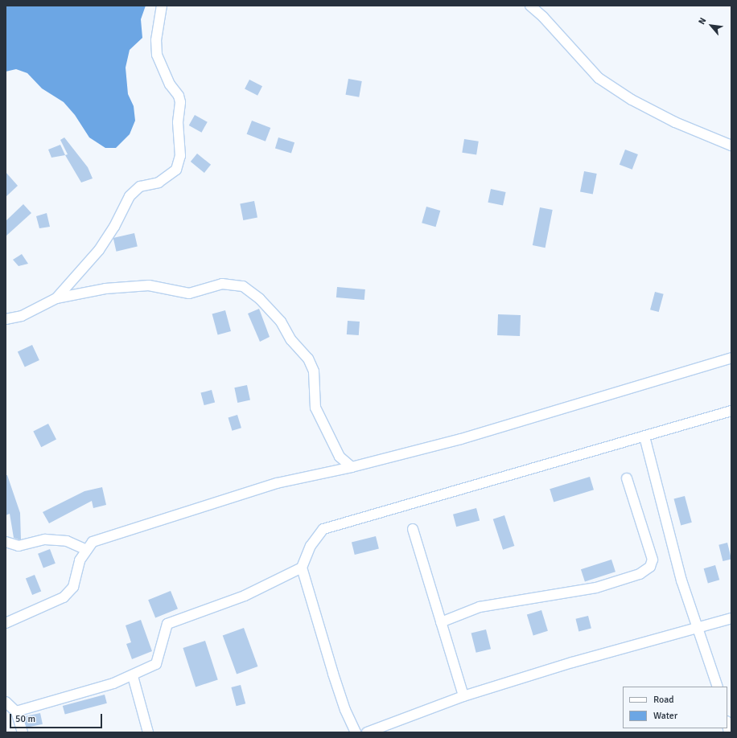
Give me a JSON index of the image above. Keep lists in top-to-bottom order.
{
  "legend": ["Road", "Water"],
  "scale_bar": "50 m",
  "north": "top left"
}
